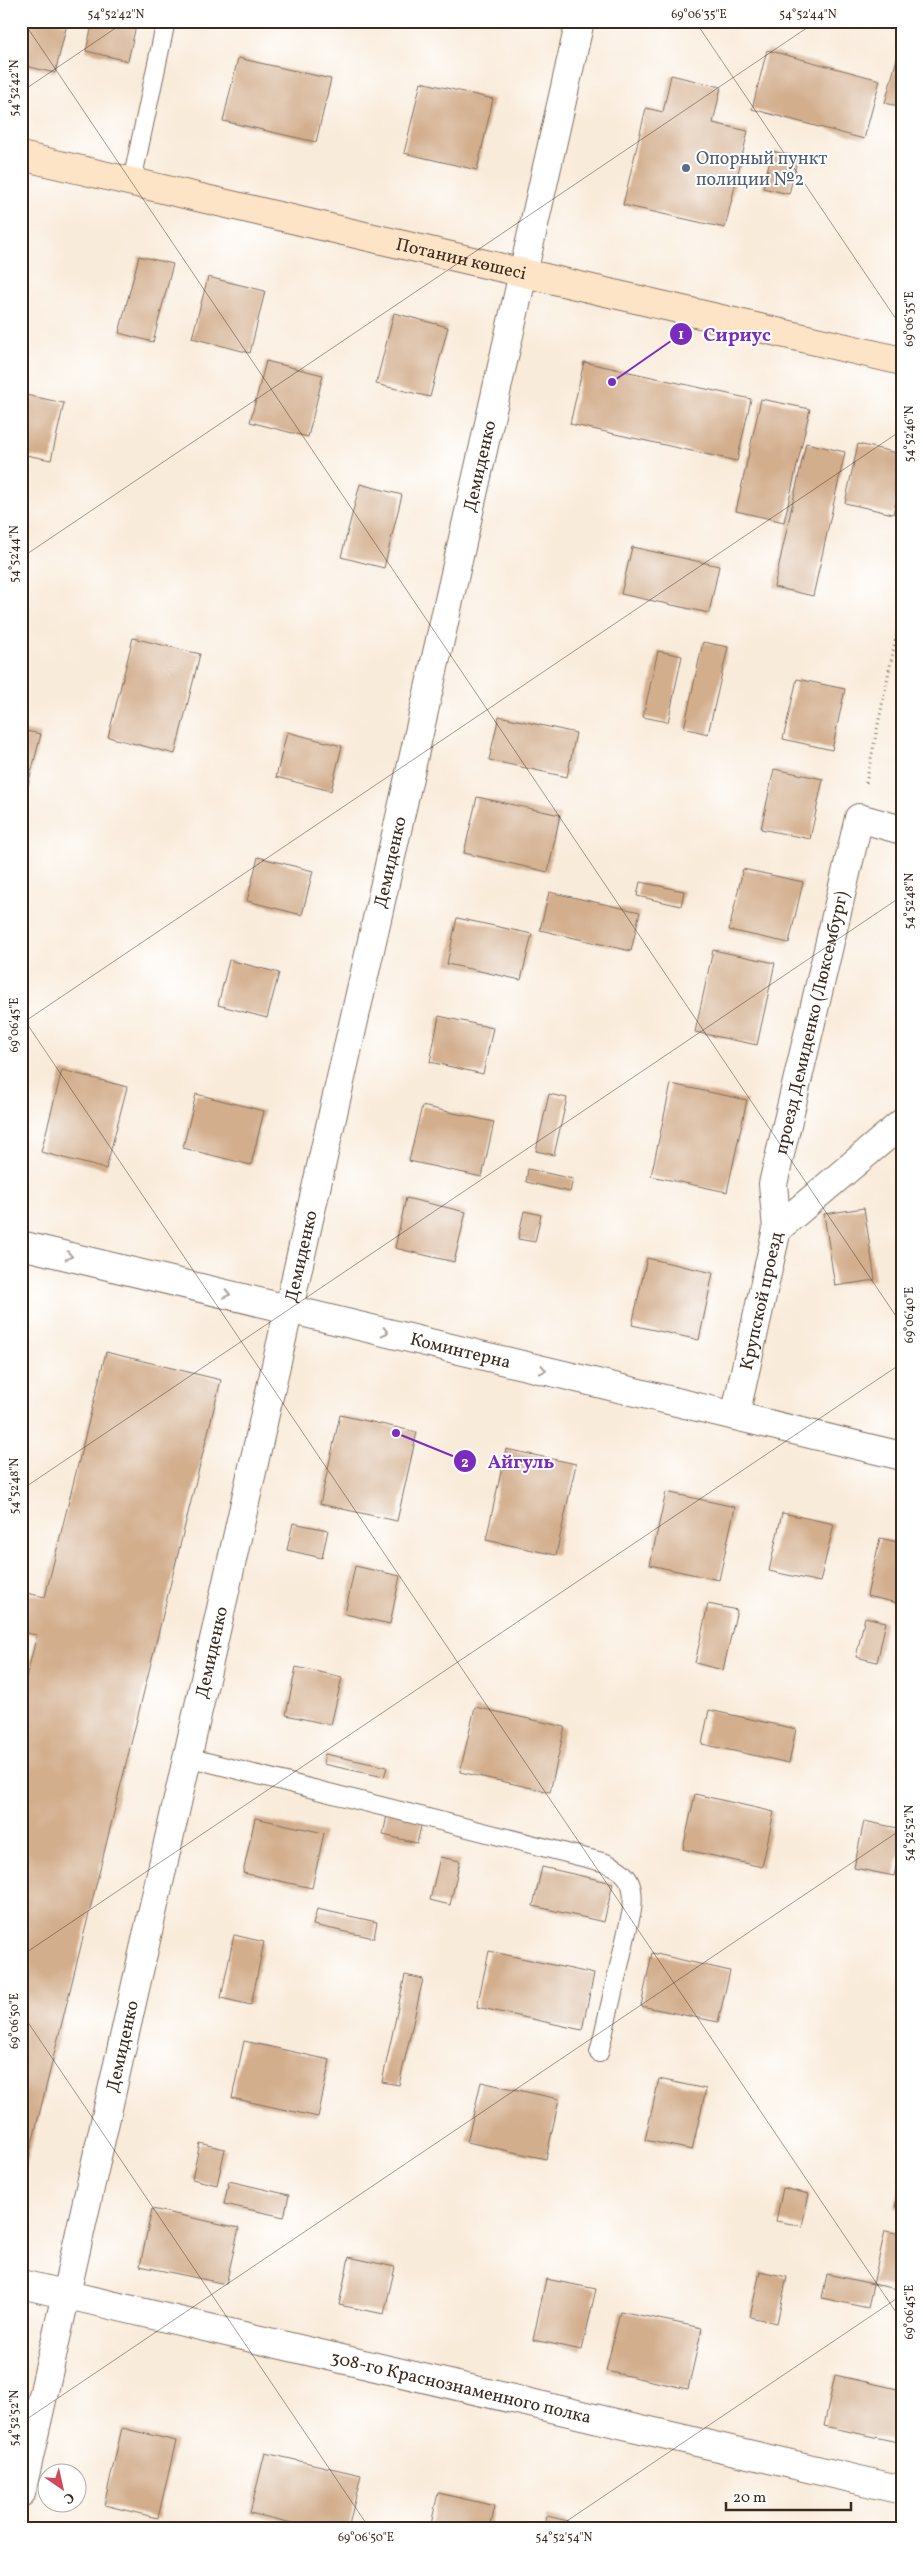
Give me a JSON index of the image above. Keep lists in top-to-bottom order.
{
  "streets": {
    "main road": ["Потанин көшесі"],
    "street": [
      "Демиденко",
      "проезд Демиденко (Люксембург)",
      "Крупской проезд",
      "Коминтерна",
      "308-го Краснознаменного полка"
    ]
  },
  "crossings": [
    ["Потанин көшесі", "Демиденко"],
    ["Демиденко", "Коминтерна"],
    ["Демиденко", "308-го Краснознаменного полка"],
    ["проезд Демиденко (Люксембург)", "Крупской проезд"],
    ["Крупской проезд", "Коминтерна"]
  ],
  "one_way": ["Коминтерна"],
  "places": ["Опорный пункт полиции №2", "Сириус", "Айгуль"],
  "scale_bar": "20 m",
  "north": "bottom right",
  "coordinates": [
    "54°52'42\"N",
    "69°06'35\"E",
    "54°52'44\"N",
    "54°52'46\"N",
    "54°52'48\"N",
    "69°06'45\"E",
    "69°06'40\"E",
    "54°52'52\"N",
    "69°06'50\"E",
    "54°52'54\"N"
  ]
}
